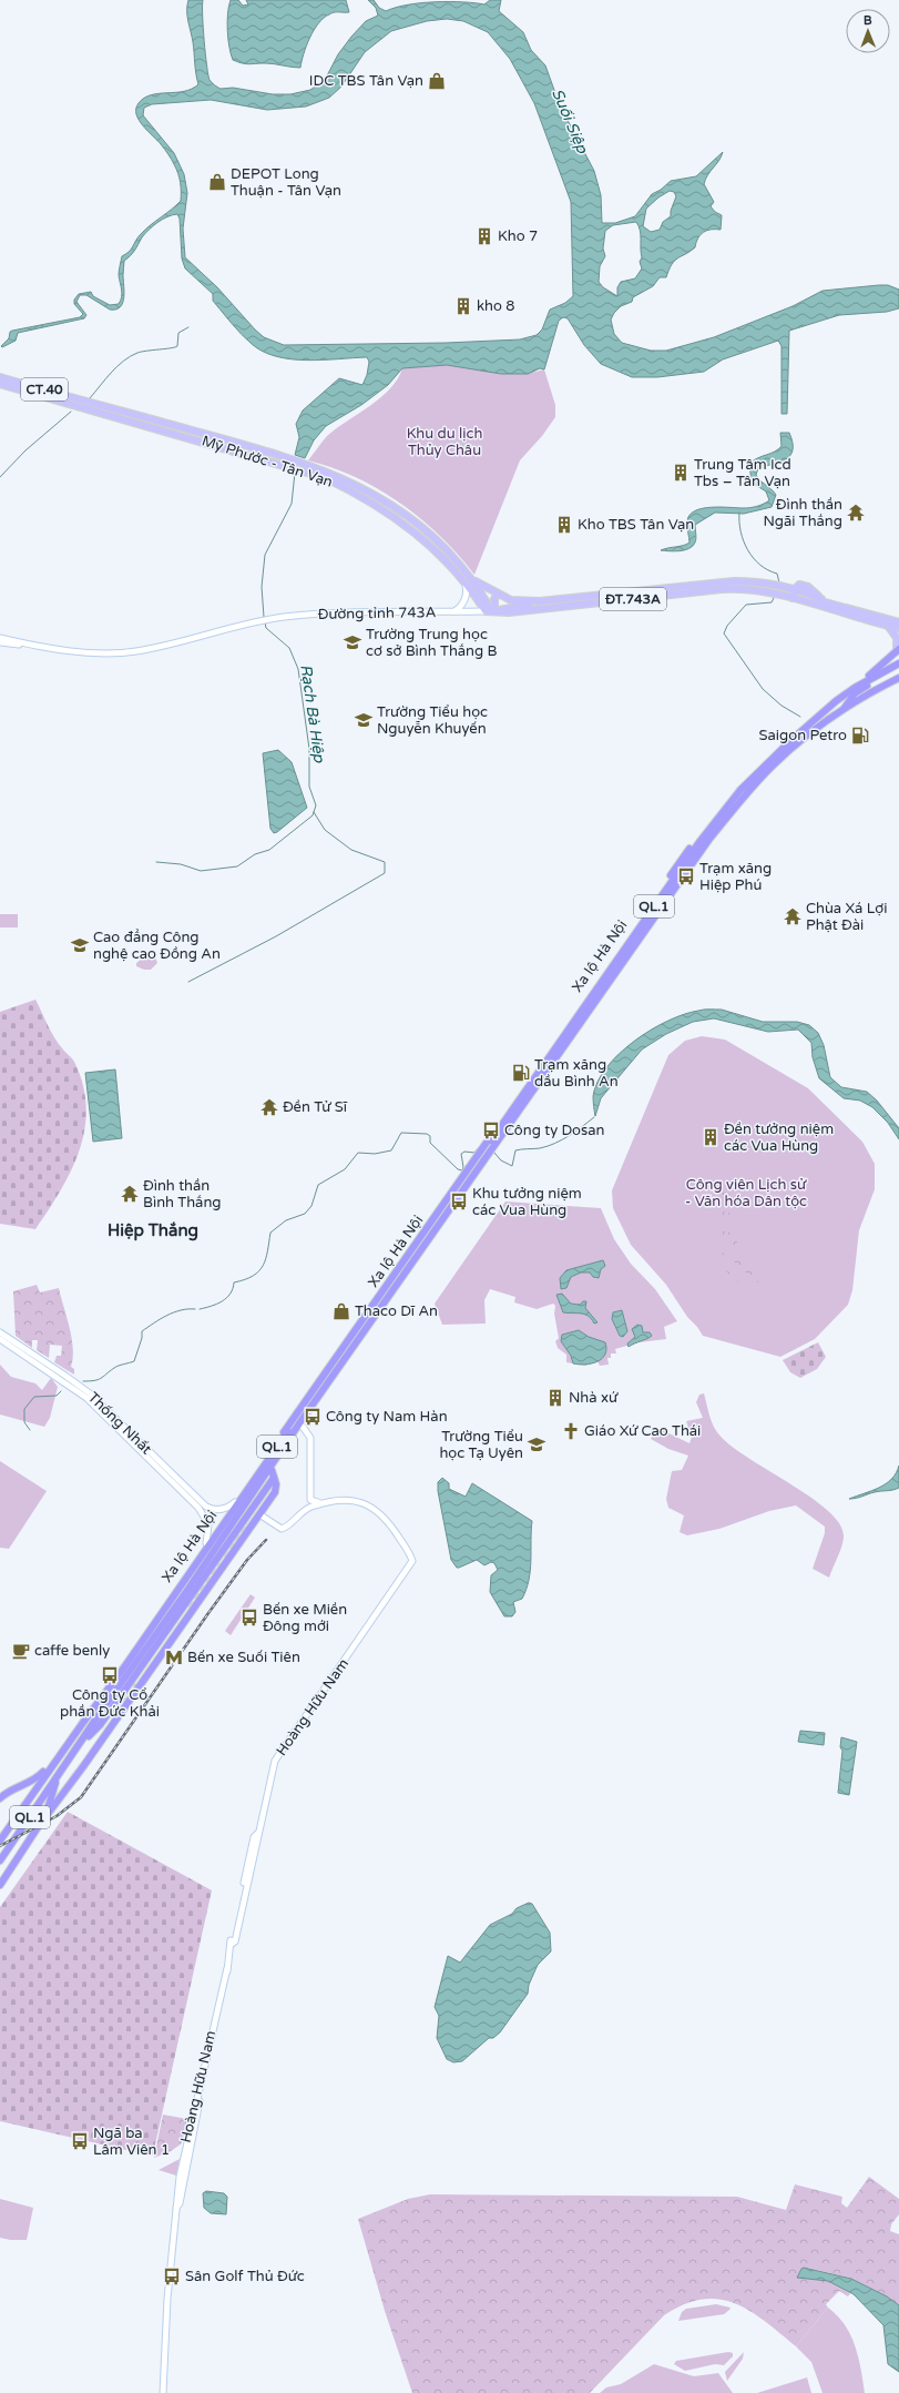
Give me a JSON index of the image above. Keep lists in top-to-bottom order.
{
  "streets": {
    "highway": ["QL.1", "Xa lộ Hà Nội"],
    "main road": [
      "CT.40",
      "Mỹ Phước - Tân Vạn",
      "ĐT.743A",
      "Đường tỉnh 743A",
      "Thống Nhất",
      "Hoàng Hữu Nam"
    ]
  },
  "crossings": [
    ["Mỹ Phước - Tân Vạn", "Đường tỉnh 743A"],
    ["ĐT.743A", "Đường tỉnh 743A"],
    ["QL.1", "Xa lộ Hà Nội"],
    ["QL.1", "Hoàng Hữu Nam"],
    ["Xa lộ Hà Nội", "Thống Nhất"],
    ["Xa lộ Hà Nội", "Hoàng Hữu Nam"]
  ],
  "districts": ["Hiệp Thắng"],
  "water": ["Suối Siệp", "Rạch Bà Hiệp"],
  "parks": ["Khu du lịch Thủy Châu", "Công viên Lịch sử - Văn hóa Dân tộc"],
  "places": {
    "shop": ["IDC TBS Tân Vạn", "DEPOT Long Thuận - Tân Vạn", "Thaco Dĩ An"],
    "building": [
      "Kho 7",
      "kho 8",
      "Trung Tâm Icd Tbs – Tân Vạn",
      "Kho TBS Tân Vạn",
      "Đền tưởng niệm các Vua Hùng",
      "Nhà xứ"
    ],
    "temple": [
      "Đình thần Ngãi Thắng",
      "Chùa Xá Lợi Phật Đài",
      "Đền Tử Sĩ",
      "Đình thần Bình Thắng"
    ],
    "school or university": [
      "Trường Trung học cơ sở Bình Thắng B",
      "Trường Tiểu học Nguyễn Khuyến",
      "Cao đẳng Công nghệ cao Đồng An",
      "Trường Tiểu học Tạ Uyên"
    ],
    "fuel station": ["Saigon Petro", "Trạm xăng dầu Bình An"],
    "bus stop": [
      "Trạm xăng Hiệp Phú",
      "Công ty Dosan",
      "Khu tưởng niệm các Vua Hùng",
      "Công ty Nam Hàn",
      "Bến xe Miền Đông mới",
      "Công ty Cổ phần Đức Khải",
      "Ngã ba Lâm Viên 1",
      "Sân Golf Thủ Đức"
    ],
    "church": ["Giáo Xứ Cao Thái"],
    "cafe": ["caffe benly"],
    "metro station": ["Bến xe Suối Tiên"]
  },
  "north": "top"
}
